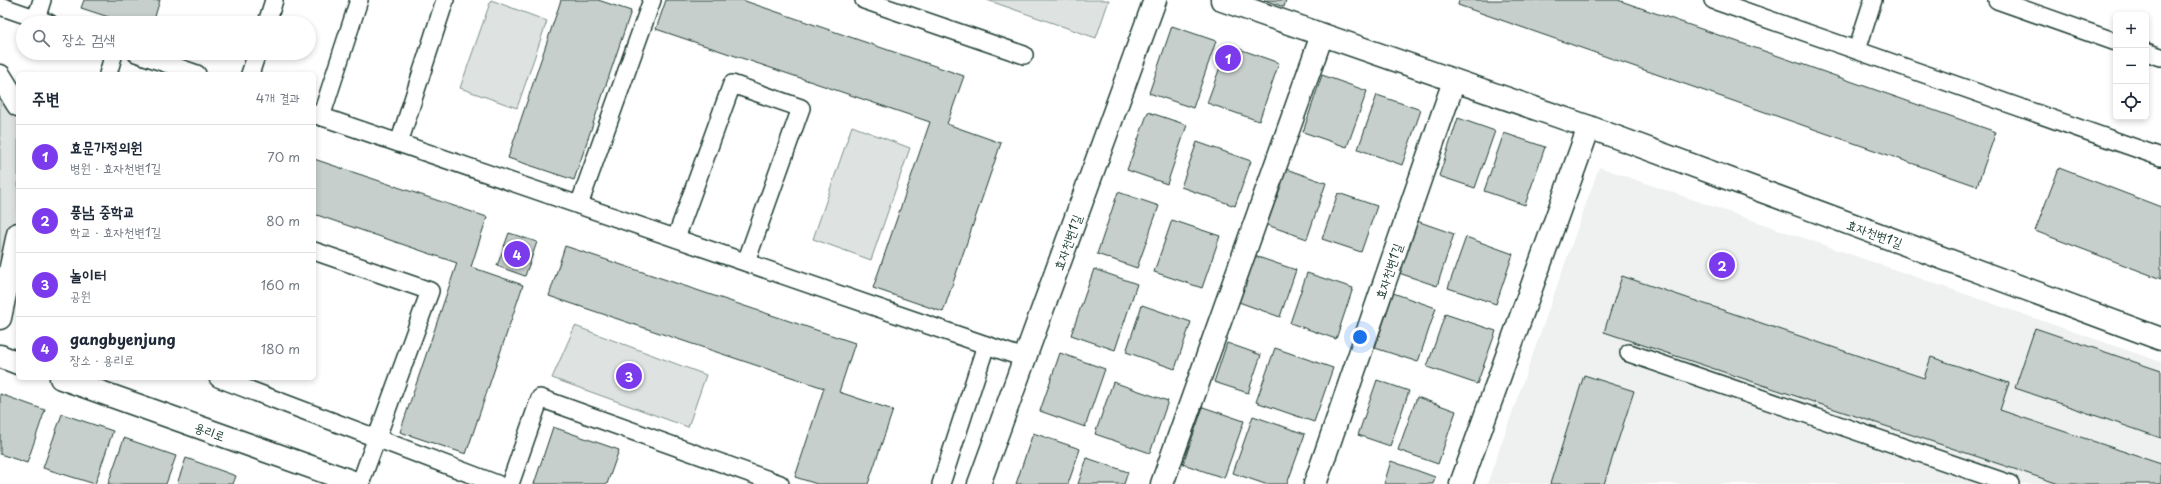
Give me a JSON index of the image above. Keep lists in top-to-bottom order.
{
  "streets": {
    "street": ["효자천변1길", "용리로"]
  },
  "page": {
    "map_buttons": ["+", "−"],
    "search": "장소 검색",
    "pins": [
      "1",
      "4",
      "2",
      "3"
    ],
    "heading": ["주변", "4개 결과"],
    "list": [
      {
        "mark": "1",
        "name": "효문가정의원",
        "note": "병원 · 효자천변1길",
        "value": "70 m"
      },
      {
        "mark": "2",
        "name": "풍남 중학교",
        "note": "학교 · 효자천변1길",
        "value": "80 m"
      },
      {
        "mark": "3",
        "name": "놀이터",
        "note": "공원",
        "value": "160 m"
      },
      {
        "mark": "4",
        "name": "gangbyenjung",
        "note": "장소 · 용리로",
        "value": "180 m"
      }
    ]
  }
}
